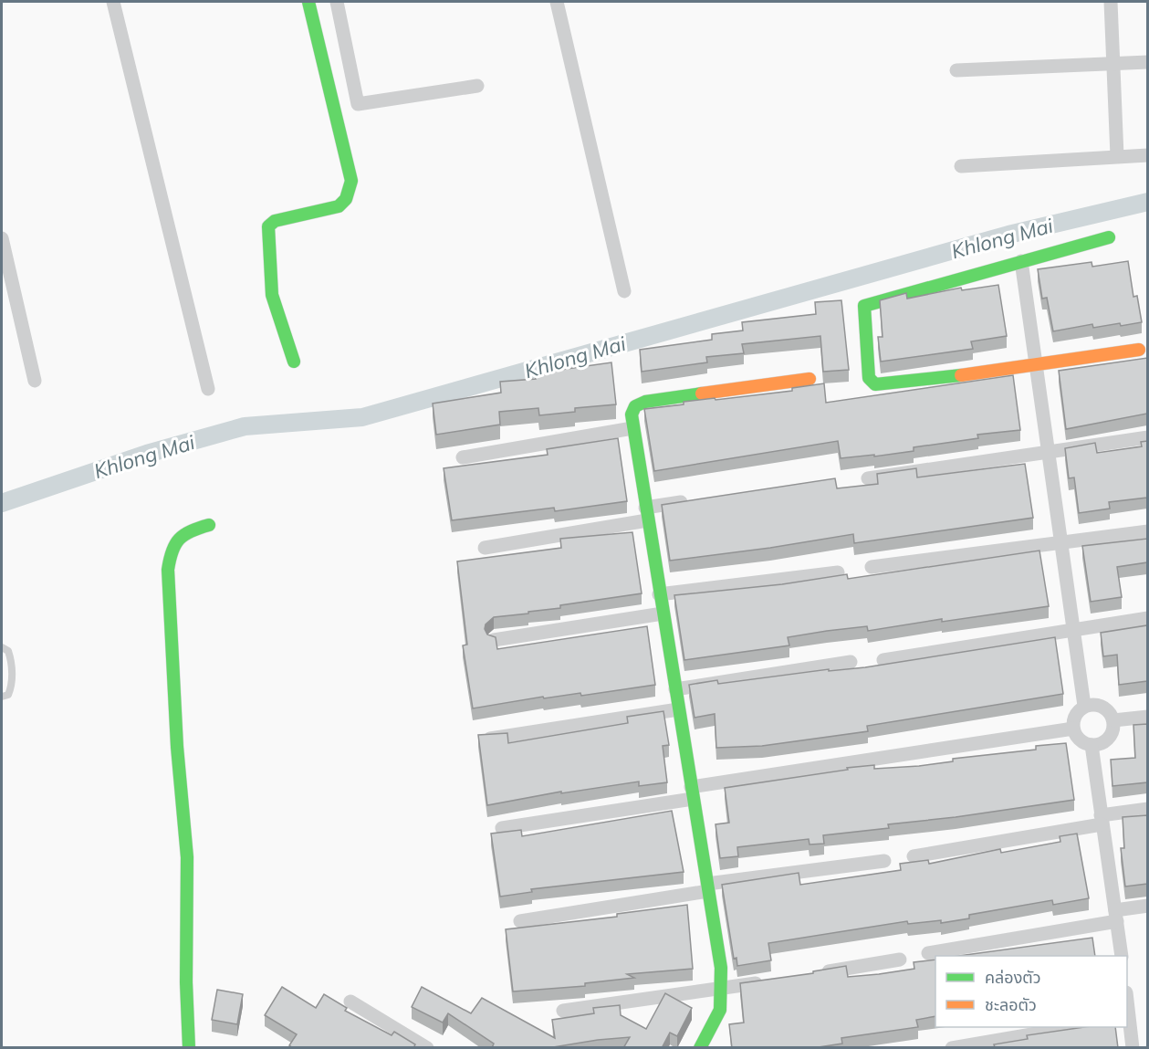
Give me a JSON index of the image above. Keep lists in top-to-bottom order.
{
  "water": ["Khlong Mai"],
  "legend": ["คล่องตัว", "ชะลอตัว"]
}
